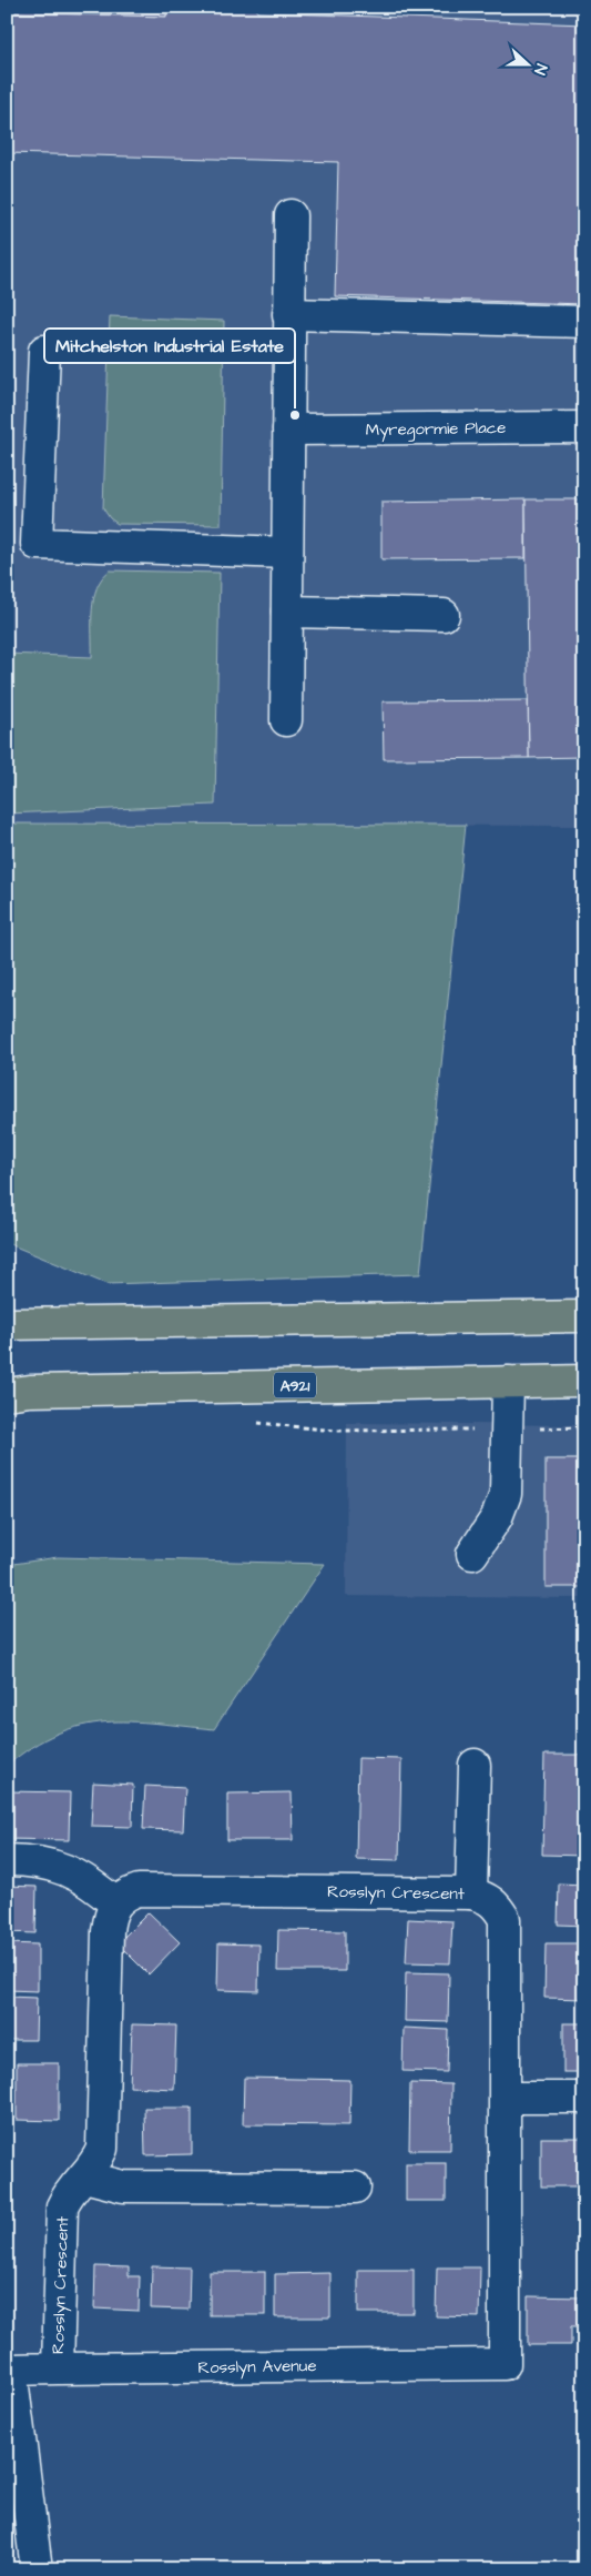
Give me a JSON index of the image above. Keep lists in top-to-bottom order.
{
  "streets": {
    "main road": ["A921"],
    "street": ["Myregormie Place", "Rosslyn Crescent", "Rosslyn Avenue"]
  },
  "crossings": [
    ["Rosslyn Crescent", "Rosslyn Avenue"]
  ],
  "places": ["Mitchelston Industrial Estate"],
  "north": "right"
}
